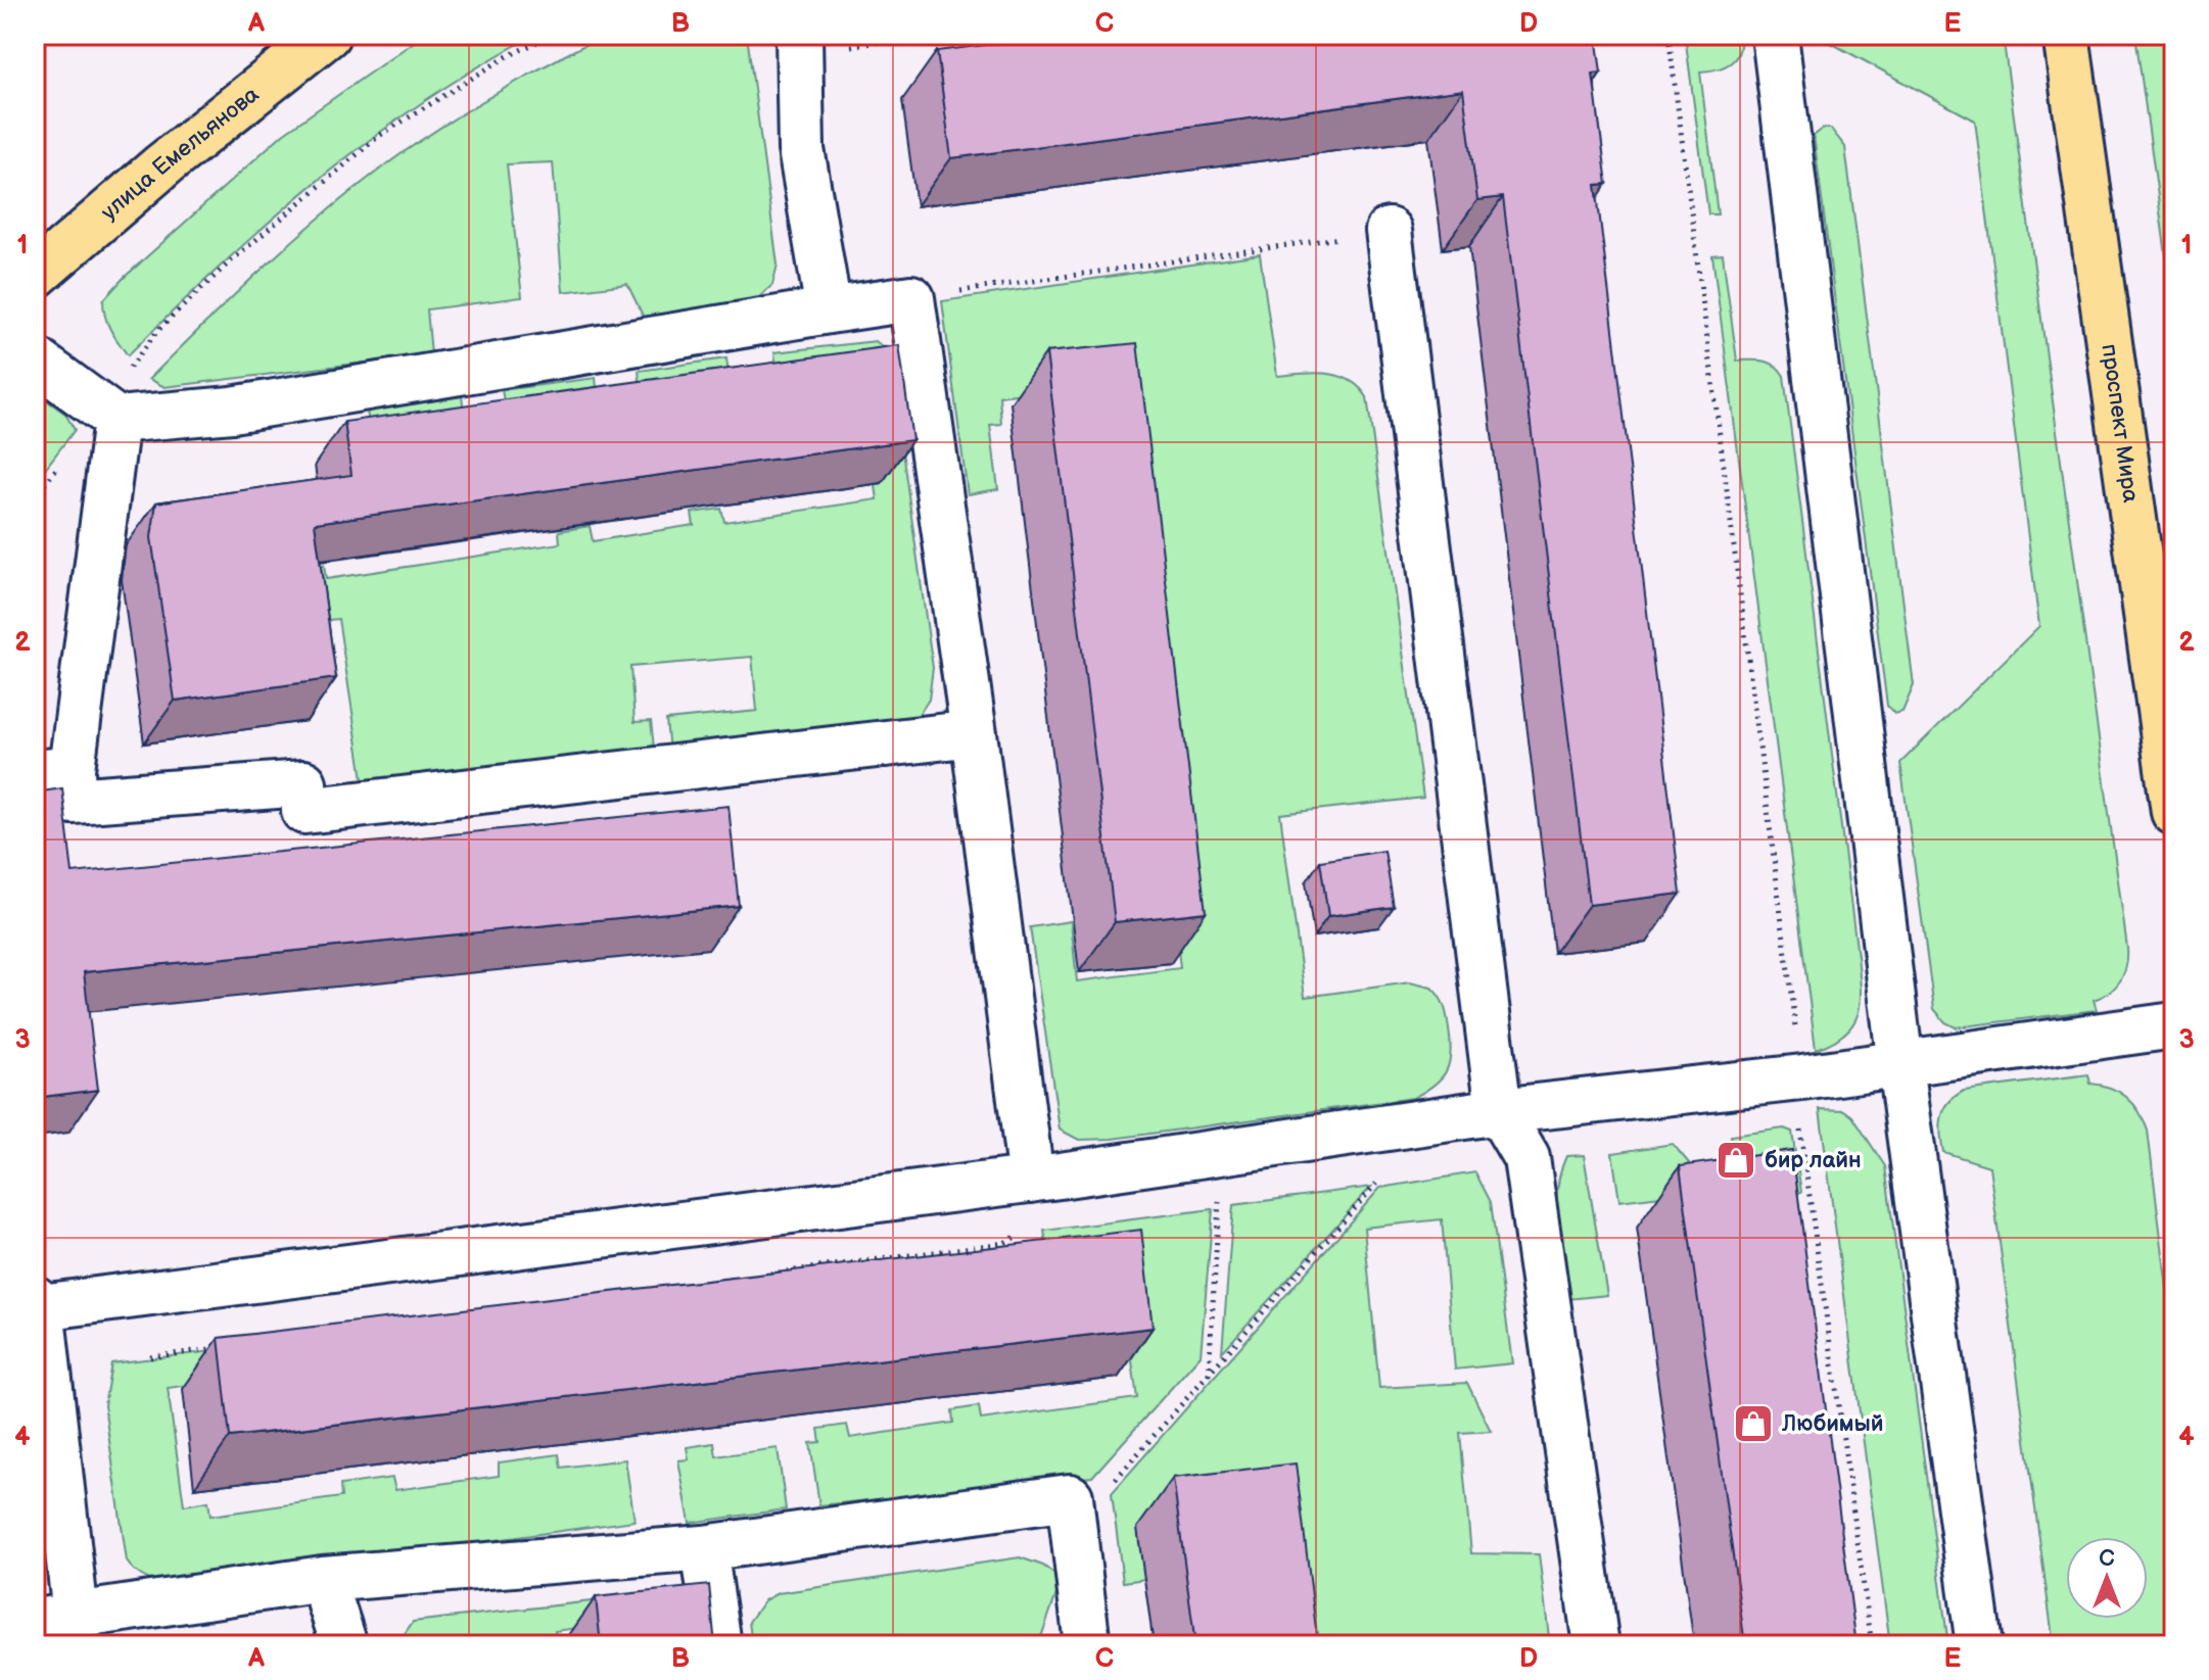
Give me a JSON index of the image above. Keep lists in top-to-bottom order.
{
  "streets": {
    "main road": ["улица Емельянова", "проспект Мира"]
  },
  "places": {
    "shop": ["бир лайн", "Любимый"]
  },
  "north": "top",
  "grid": {
    "columns": [
      "A",
      "B",
      "C",
      "D",
      "E"
    ],
    "rows": [
      "1",
      "2",
      "3",
      "4"
    ]
  }
}
